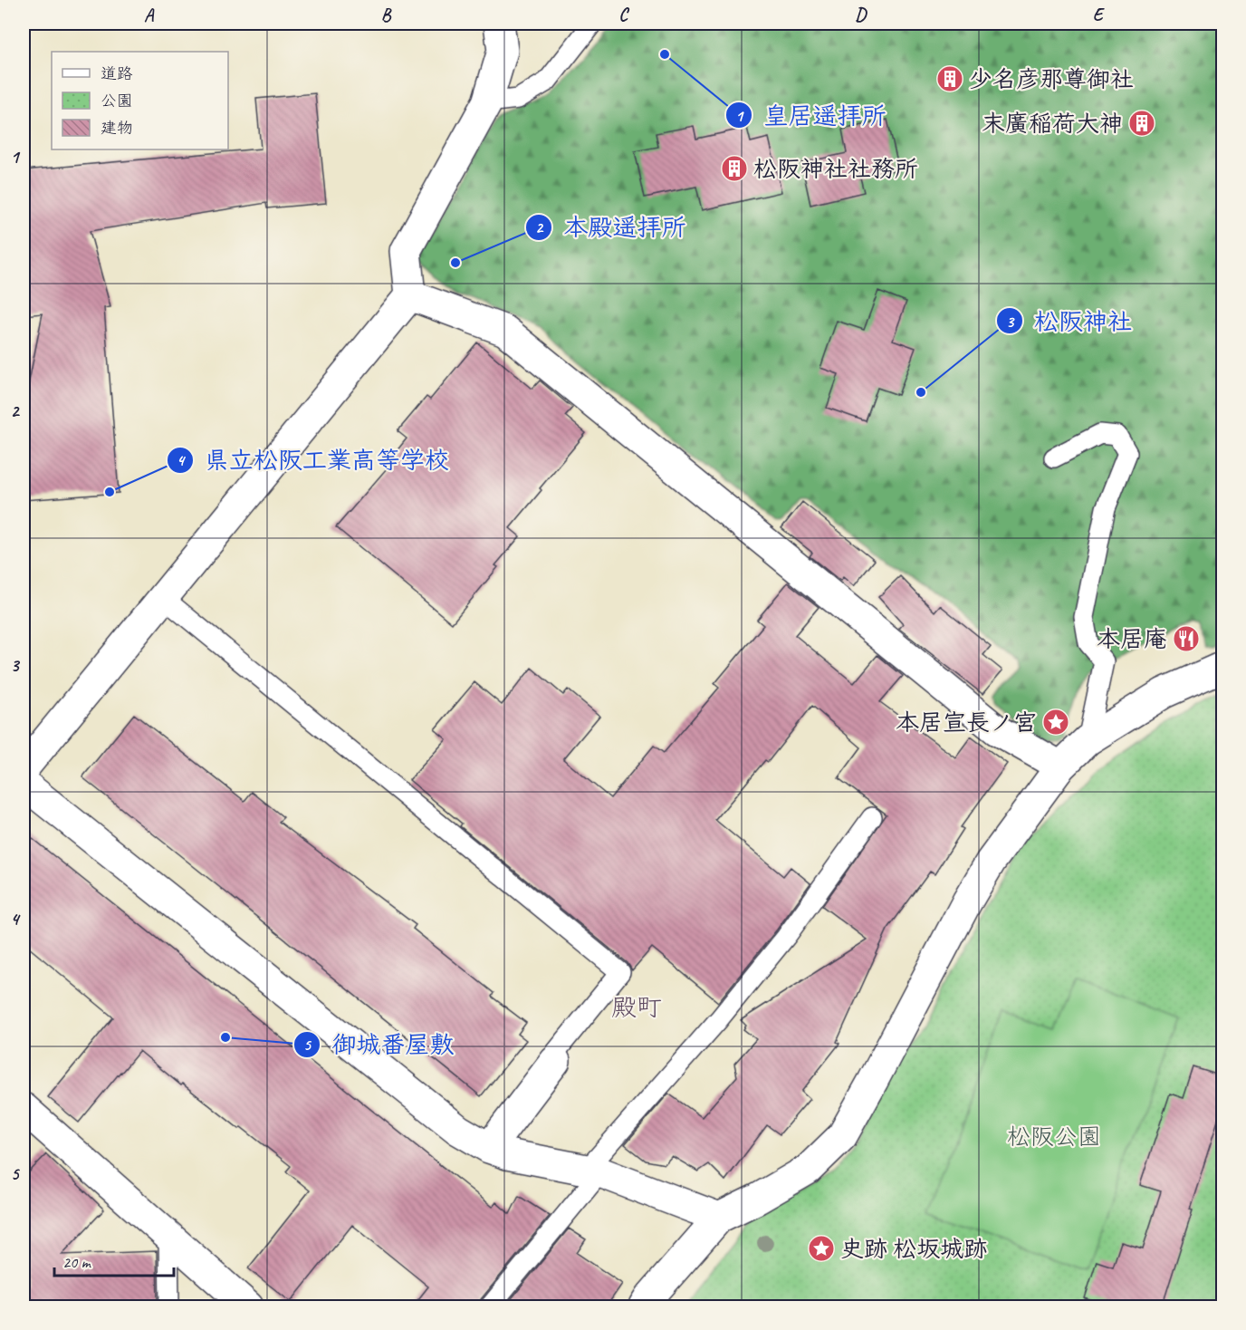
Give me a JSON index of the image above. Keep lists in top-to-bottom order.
{
  "districts": ["殿町"],
  "parks": ["松阪公園"],
  "places": {
    "other": [
      "皇居遥拝所",
      "本殿遥拝所",
      "松阪神社",
      "県立松阪工業高等学校",
      "御城番屋敷"
    ],
    "building": ["少名彦那尊御社", "末廣稲荷大神", "松阪神社社務所"],
    "restaurant": ["本居庵"],
    "place": ["本居宣長ノ宮", "史跡 松坂城跡"]
  },
  "legend": ["道路", "公園", "建物"],
  "scale_bar": "20 m",
  "grid": {
    "columns": [
      "A",
      "B",
      "C",
      "D",
      "E"
    ],
    "rows": [
      "1",
      "2",
      "3",
      "4",
      "5"
    ]
  }
}
